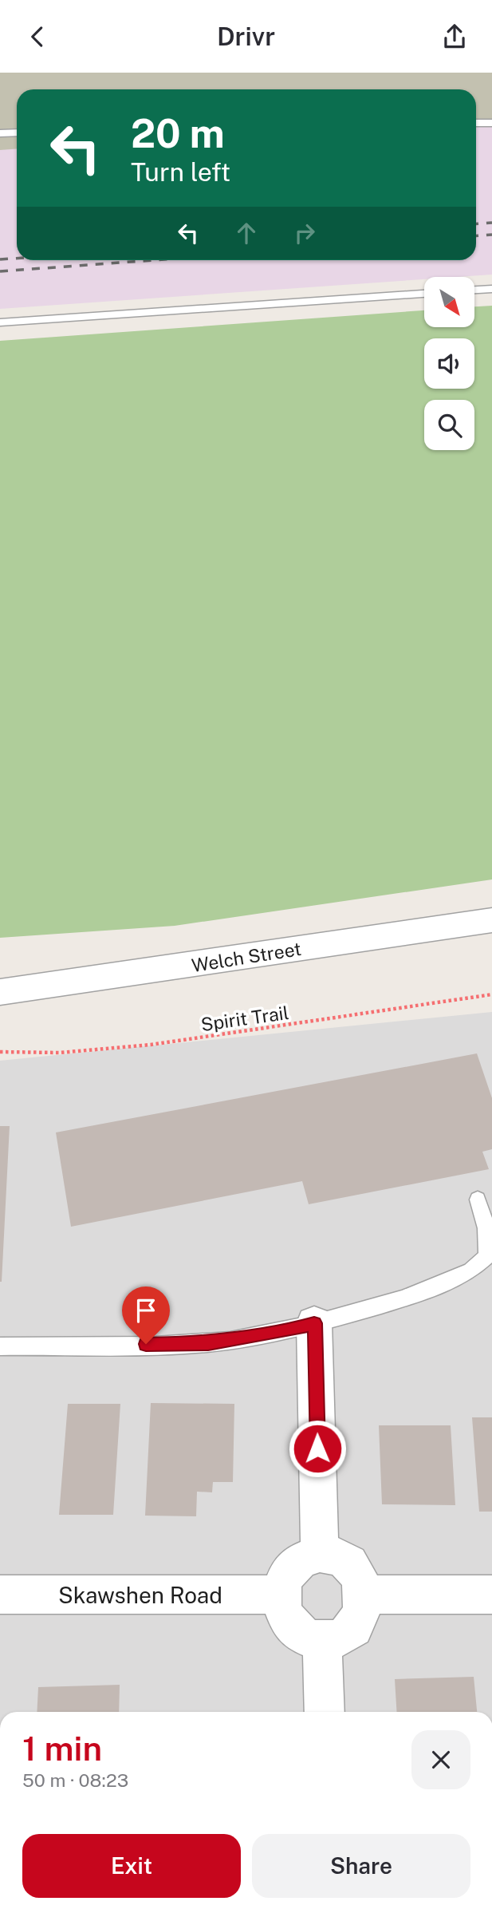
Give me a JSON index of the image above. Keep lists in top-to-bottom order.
{
  "streets": {
    "street": ["Welch Street", "Skawshen Road"],
    "path": ["Spirit Trail"]
  },
  "north": "bottom right",
  "page": {
    "header": "Drivr",
    "turn": ["20 m", "Turn left"],
    "heading": ["1 min", "50 m · 08:23"],
    "buttons": ["Exit", "Share"]
  }
}
